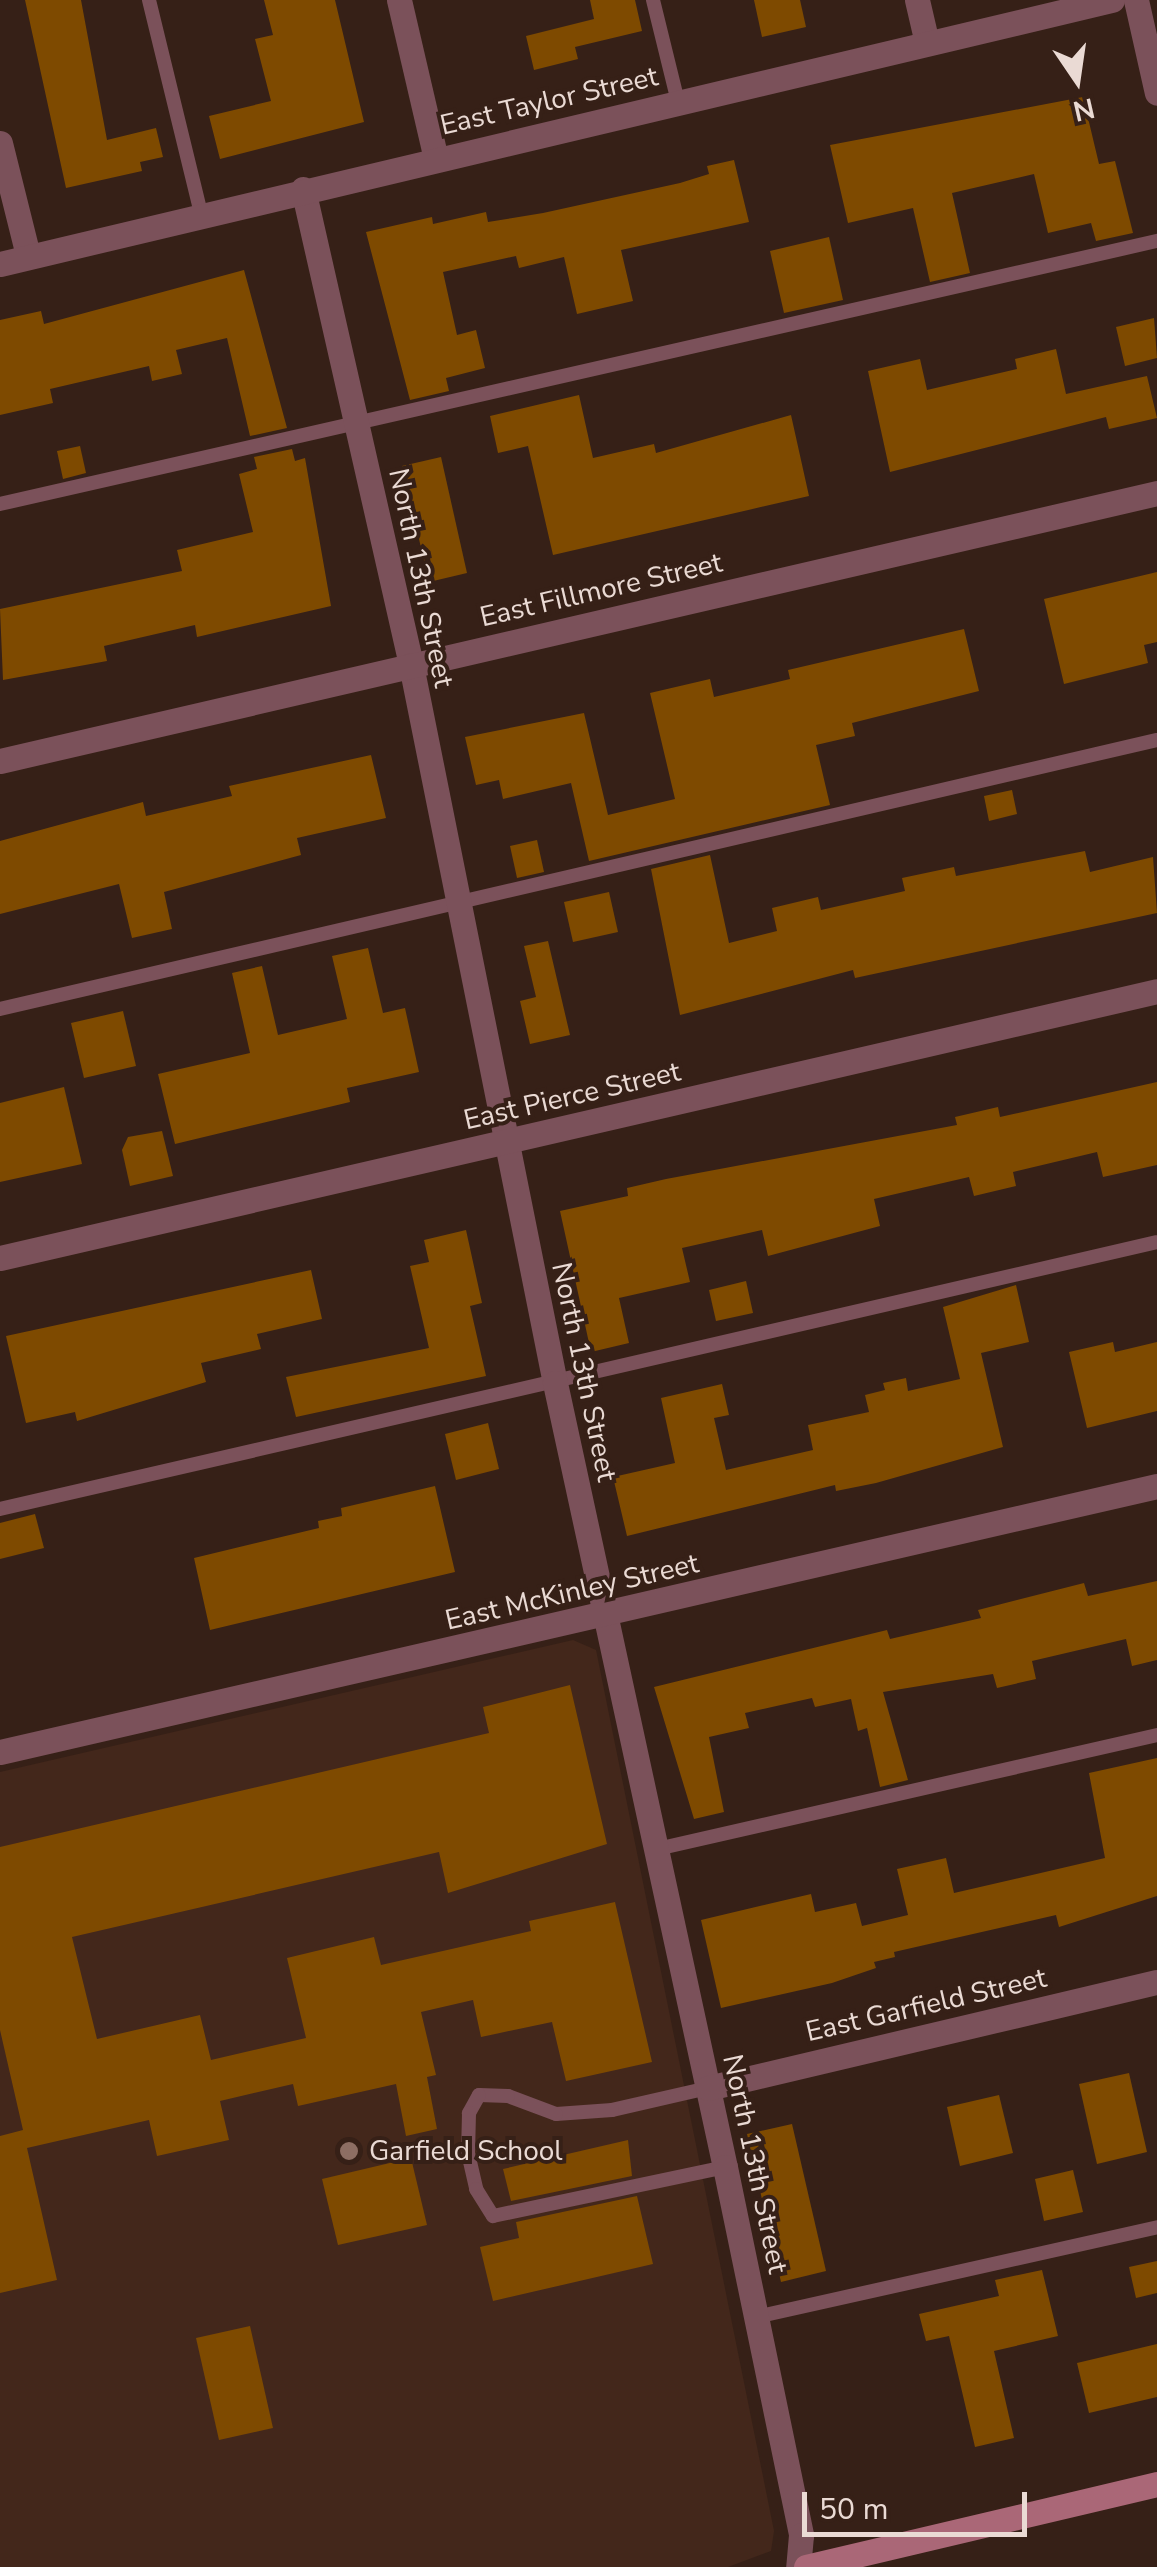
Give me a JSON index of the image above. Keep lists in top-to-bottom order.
{
  "streets": {
    "street": [
      "East Taylor Street",
      "North 13th Street",
      "East Fillmore Street",
      "East Pierce Street",
      "East McKinley Street",
      "East Garfield Street"
    ]
  },
  "crossings": [
    ["East Taylor Street", "North 13th Street"],
    ["North 13th Street", "East Fillmore Street"],
    ["North 13th Street", "East Pierce Street"],
    ["North 13th Street", "East McKinley Street"],
    ["North 13th Street", "East Garfield Street"]
  ],
  "places": ["Garfield School"],
  "scale_bar": "50 m",
  "north": "bottom"
}
